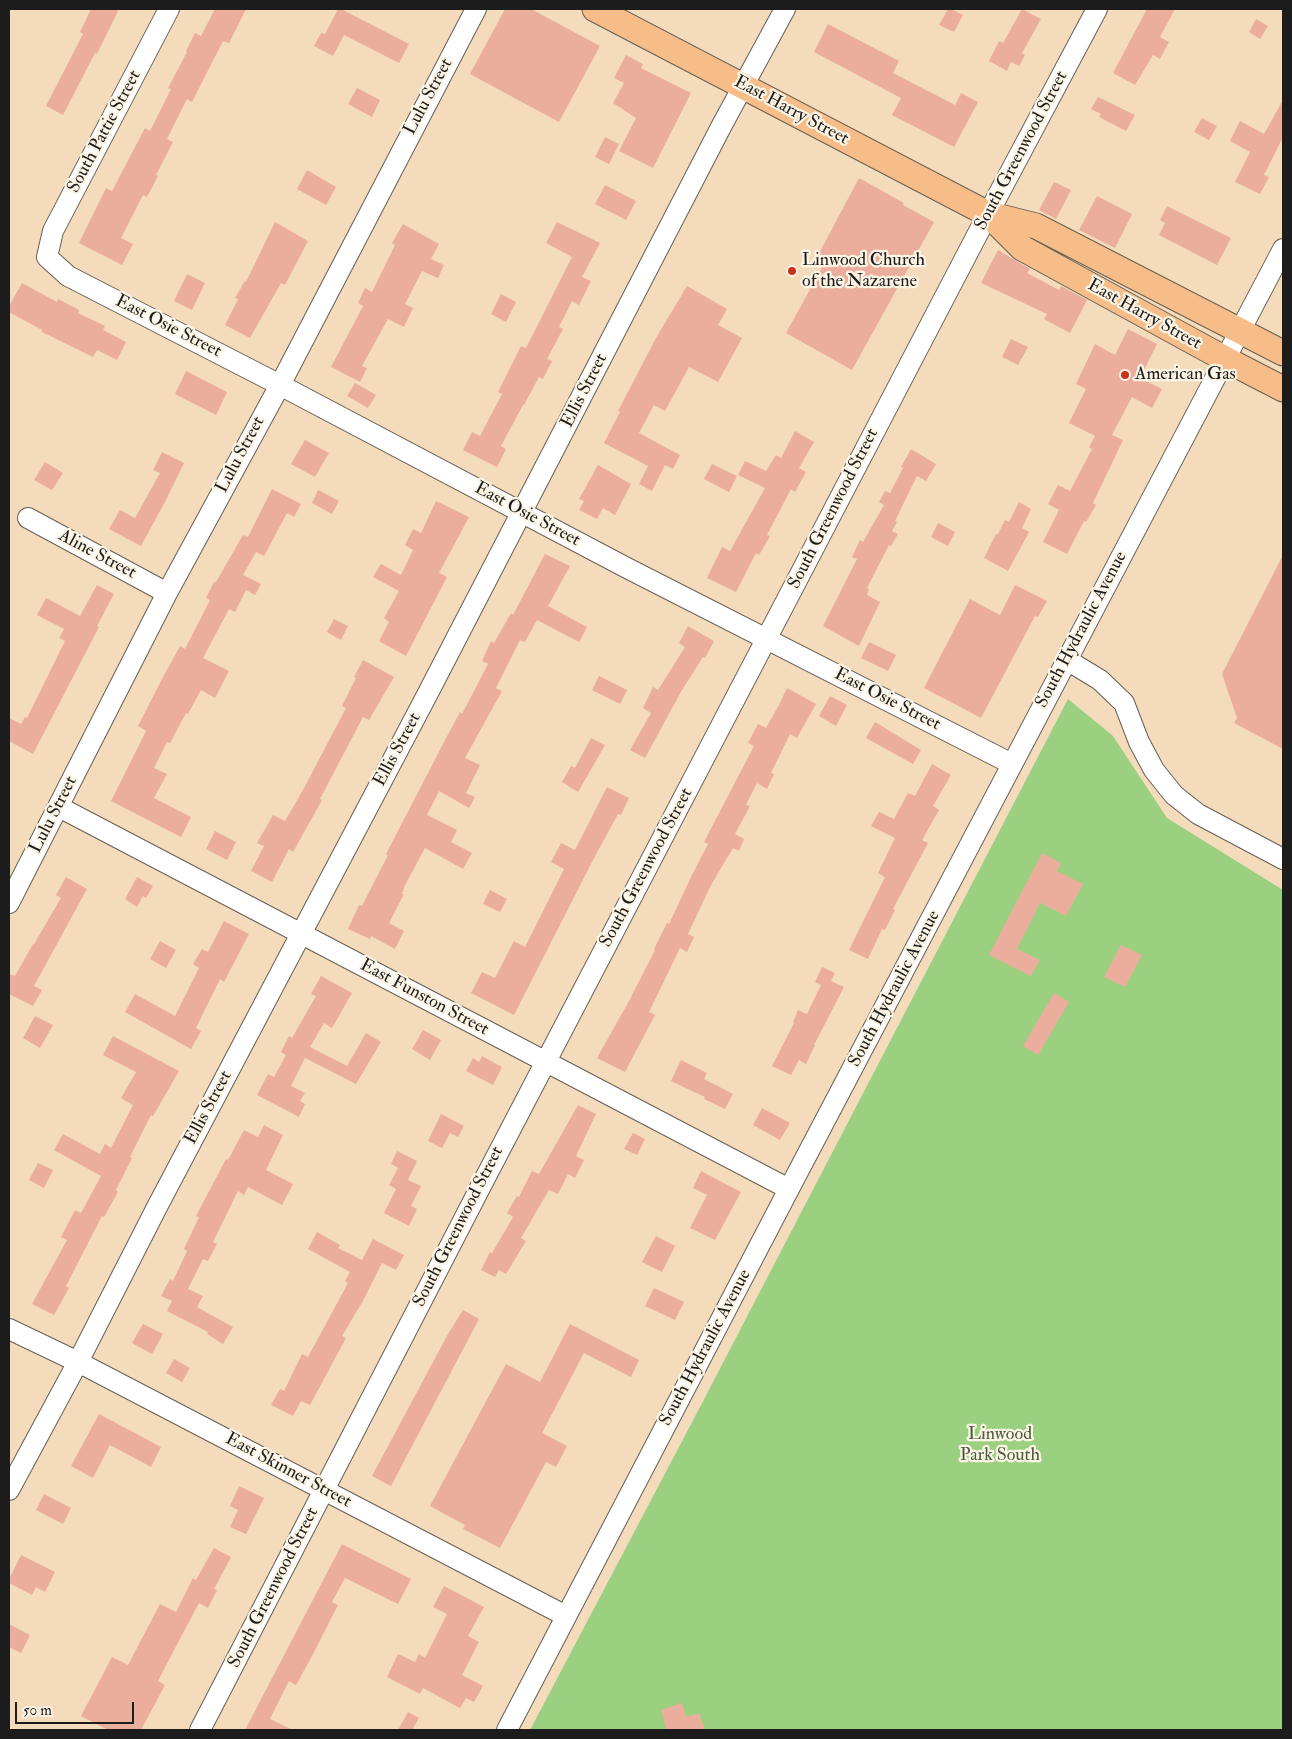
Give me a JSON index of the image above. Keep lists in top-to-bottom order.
{
  "streets": {
    "main road": ["East Harry Street"],
    "street": [
      "Lulu Street",
      "South Pattie Street",
      "South Greenwood Street",
      "East Osie Street",
      "Ellis Street",
      "Aline Street",
      "South Hydraulic Avenue",
      "East Funston Street",
      "East Skinner Street"
    ]
  },
  "crossings": [
    ["Lulu Street", "East Osie Street"],
    ["Lulu Street", "Aline Street"],
    ["Lulu Street", "East Funston Street"],
    ["East Harry Street", "South Greenwood Street"],
    ["East Harry Street", "Ellis Street"],
    ["East Harry Street", "South Hydraulic Avenue"],
    ["South Pattie Street", "East Osie Street"],
    ["South Greenwood Street", "East Osie Street"],
    ["South Greenwood Street", "East Funston Street"],
    ["South Greenwood Street", "East Skinner Street"],
    ["East Osie Street", "Ellis Street"],
    ["East Osie Street", "South Hydraulic Avenue"],
    ["Ellis Street", "East Funston Street"],
    ["Ellis Street", "East Skinner Street"],
    ["South Hydraulic Avenue", "East Funston Street"],
    ["South Hydraulic Avenue", "East Skinner Street"]
  ],
  "parks": ["Linwood Park South"],
  "places": ["Linwood Church of the Nazarene", "American Gas"],
  "scale_bar": "50 m"
}
